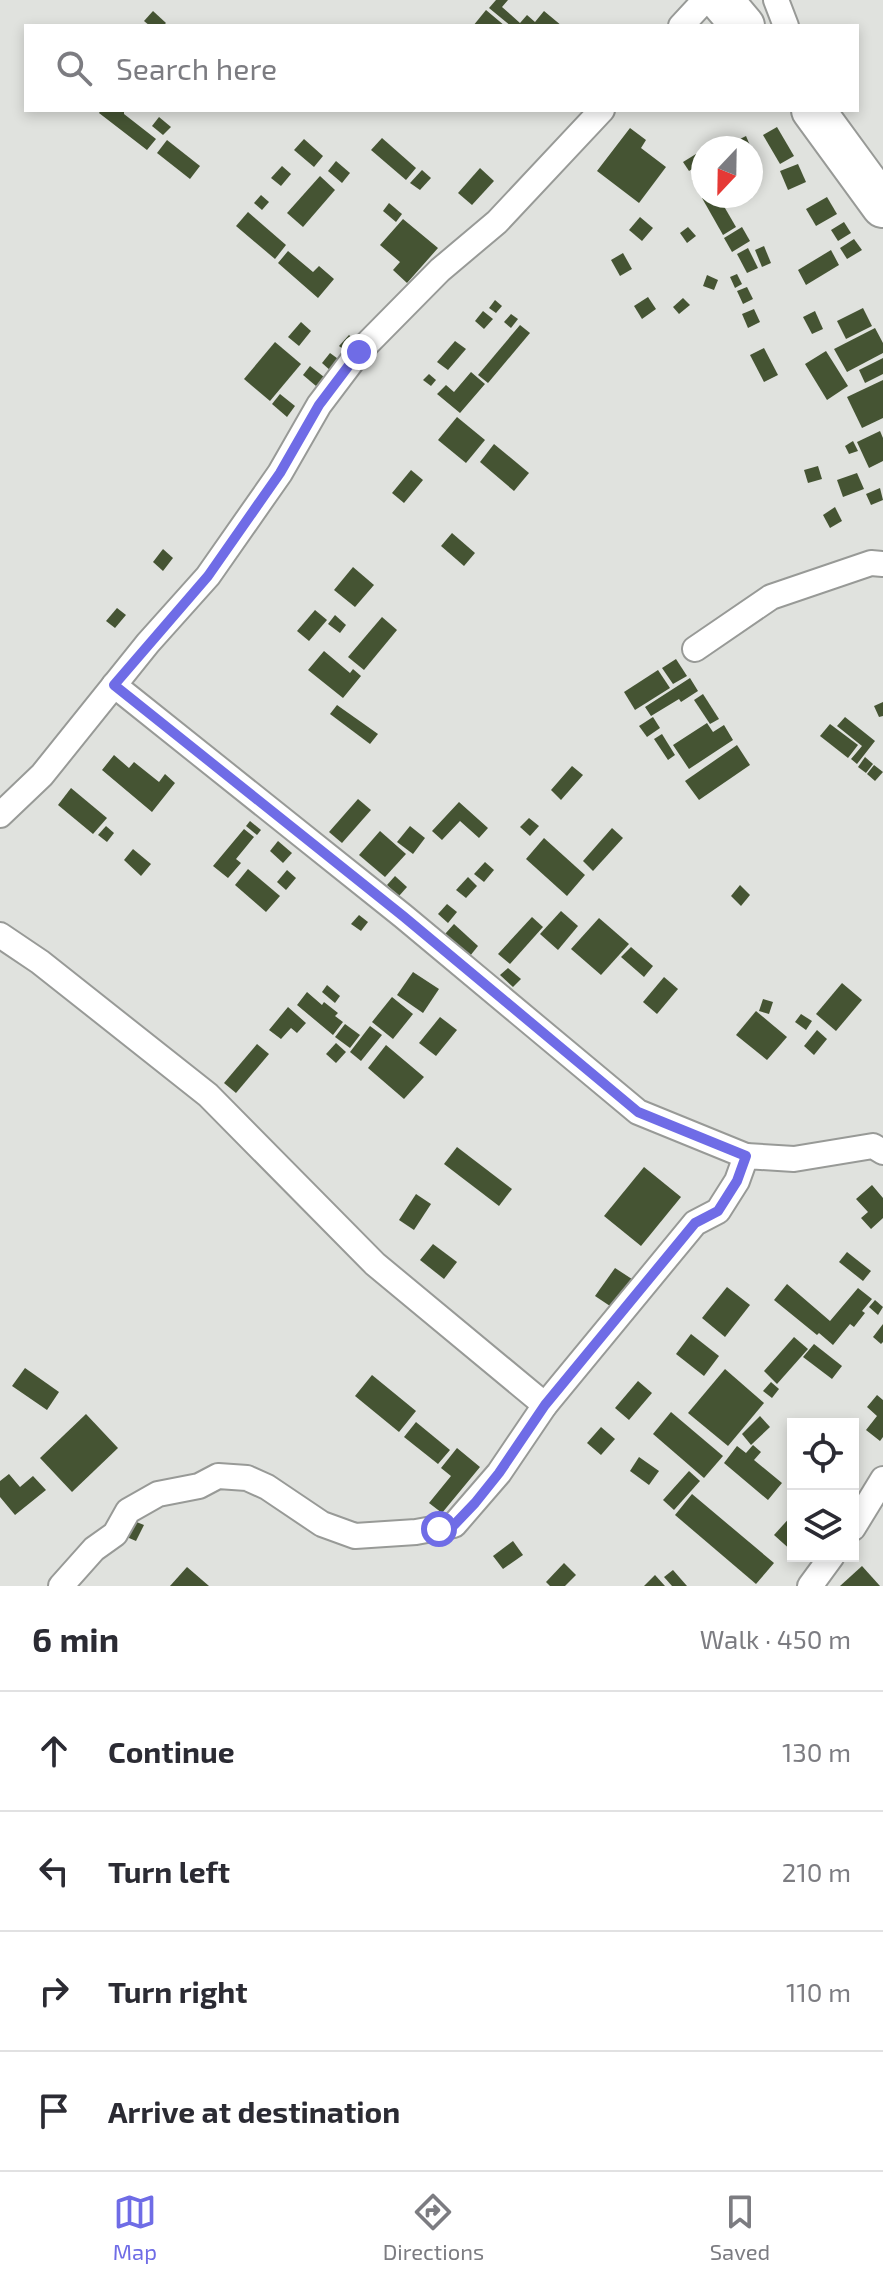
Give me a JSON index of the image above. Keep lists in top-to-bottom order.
{
  "north": "bottom",
  "page": {
    "search": "Search here",
    "heading": ["6 min", "Walk · 450 m"],
    "list": [
      ["Continue", "130 m"],
      ["Turn left", "210 m"],
      ["Turn right", "110 m"],
      "Arrive at destination"
    ],
    "nav": ["Map", "Directions", "Saved"]
  }
}
